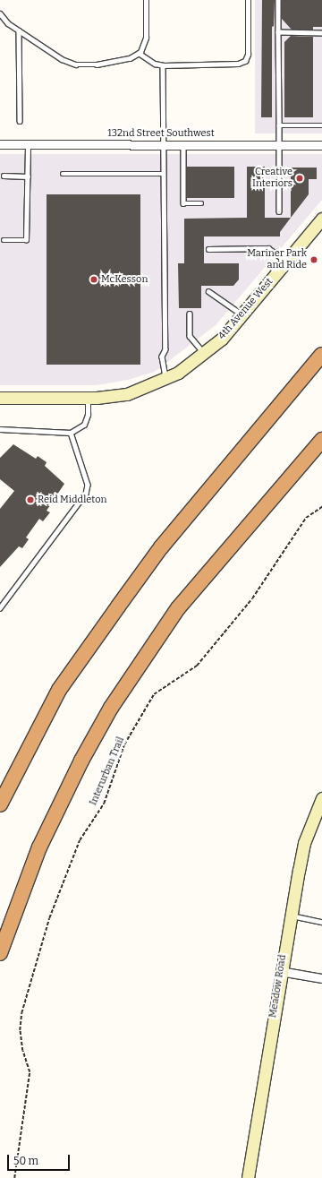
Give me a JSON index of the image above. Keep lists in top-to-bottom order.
{
  "streets": {
    "street": ["132nd Street Southwest", "4th Avenue West", "Meadow Road"],
    "path": ["Interurban Trail"]
  },
  "places": [
    "Creative Interiors",
    "Mariner Park and Ride",
    "McKesson",
    "Reid Middleton"
  ],
  "scale_bar": "50 m"
}
